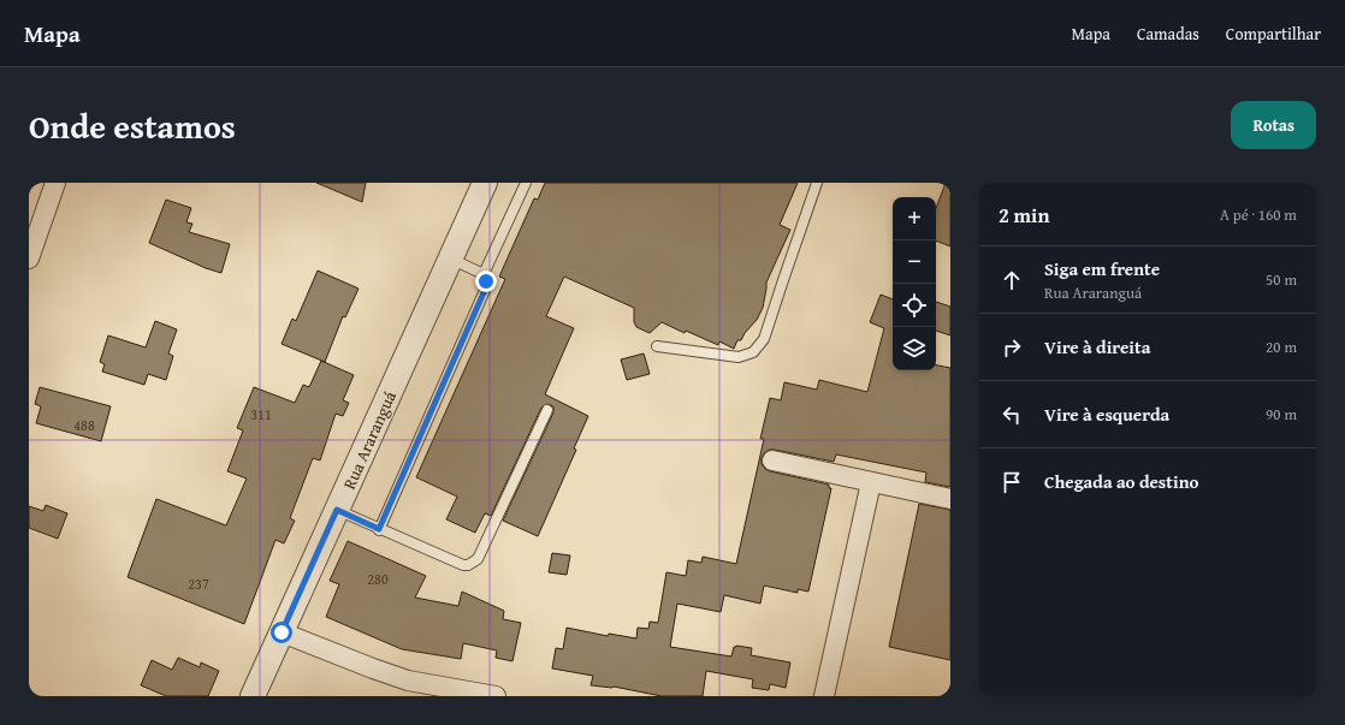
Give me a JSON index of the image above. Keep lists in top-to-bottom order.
{
  "streets": {
    "street": ["Rua Araranguá"]
  },
  "house_numbers": [
    "311",
    "488",
    "280",
    "237"
  ],
  "page": {
    "header": "Mapa",
    "nav": ["Mapa", "Camadas", "Compartilhar"],
    "title": "Onde estamos",
    "buttons": "Rotas",
    "heading": ["2 min", "A pé · 160 m"],
    "map_buttons": ["+", "−"],
    "list": [
      ["Siga em frente", "Rua Araranguá", "50 m"],
      ["Vire à direita", "20 m"],
      ["Vire à esquerda", "90 m"],
      "Chegada ao destino"
    ]
  }
}
